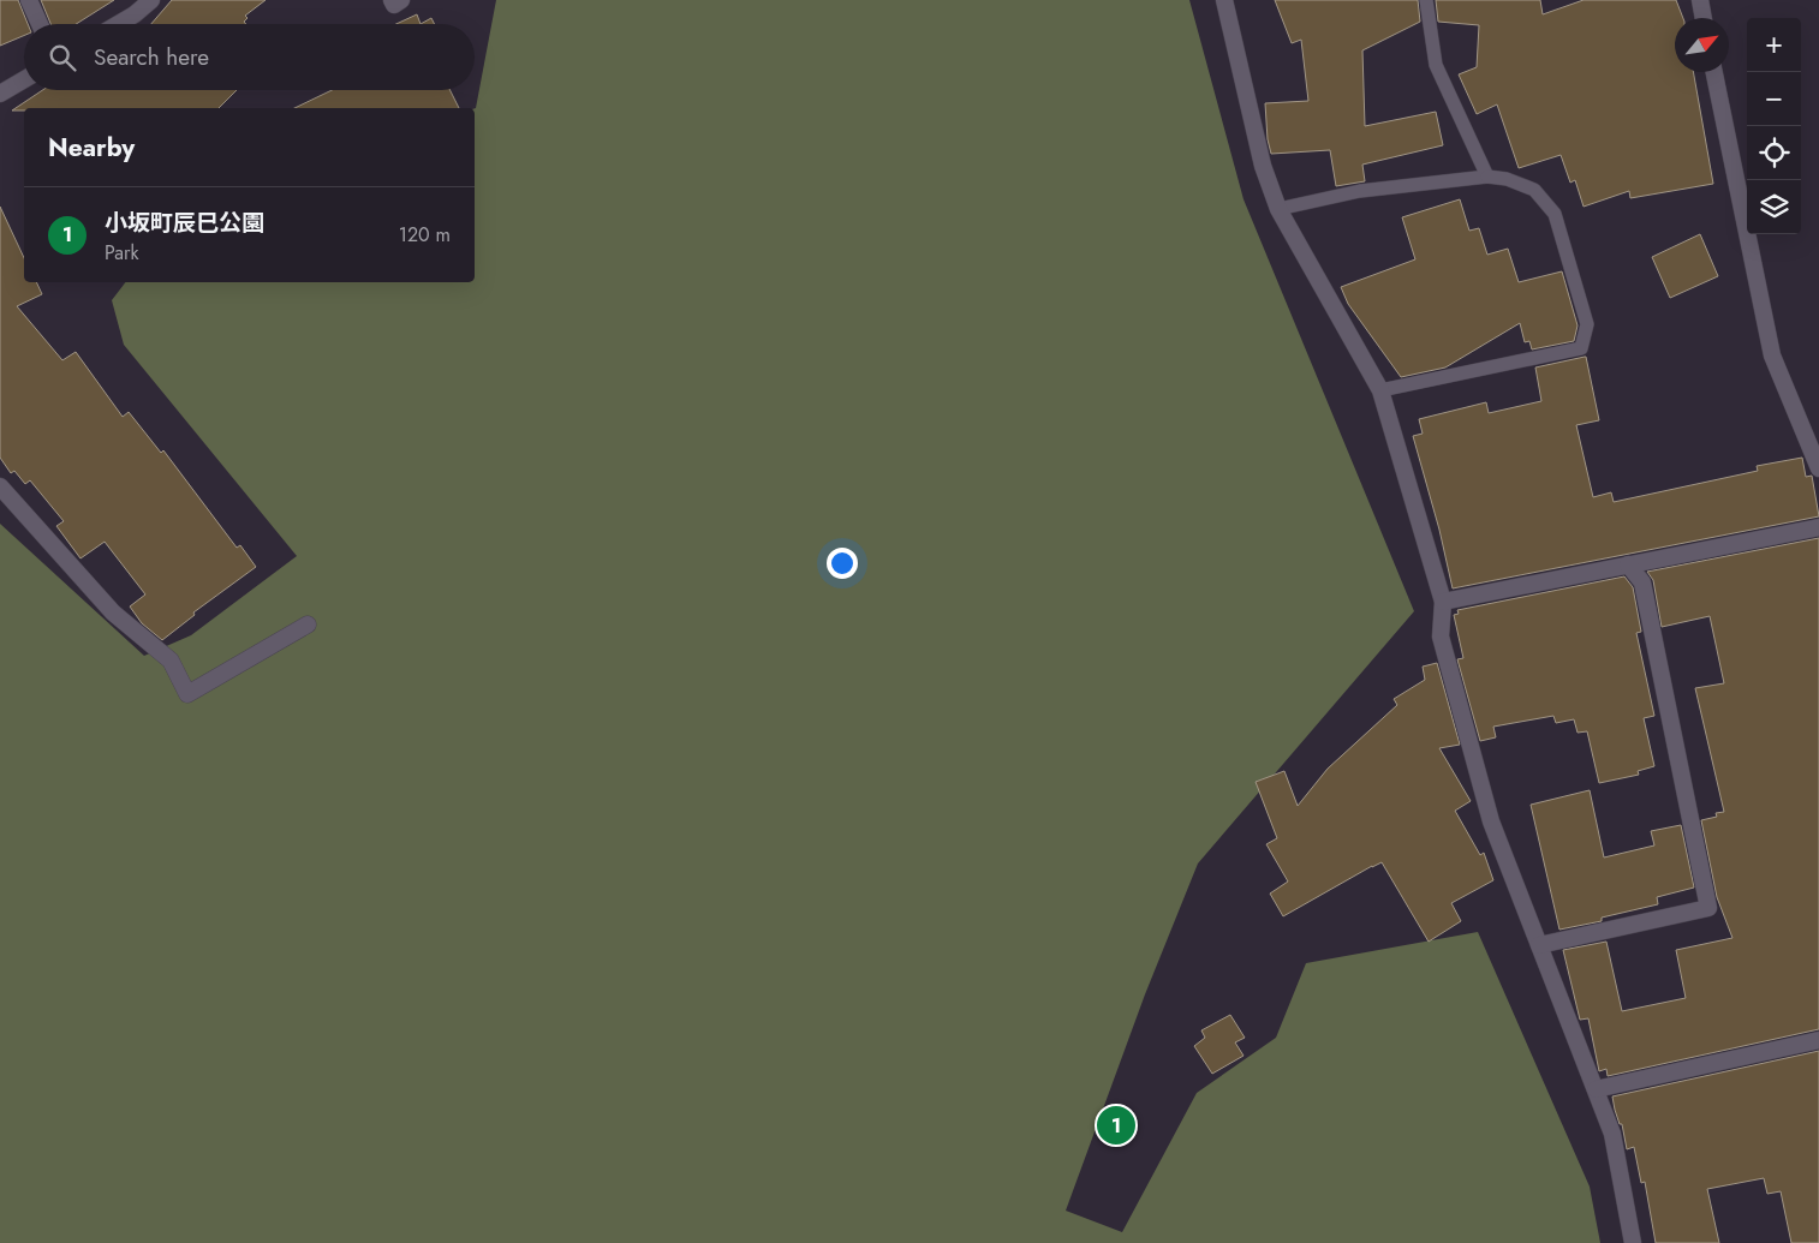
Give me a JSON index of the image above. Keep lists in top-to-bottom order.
{
  "north": "top right",
  "page": {
    "map_buttons": ["+", "−"],
    "search": "Search here",
    "heading": "Nearby",
    "list": [
      {
        "mark": "1",
        "name": "小坂町辰巳公園",
        "note": "Park",
        "value": "120 m"
      }
    ],
    "pins": "1"
  }
}
